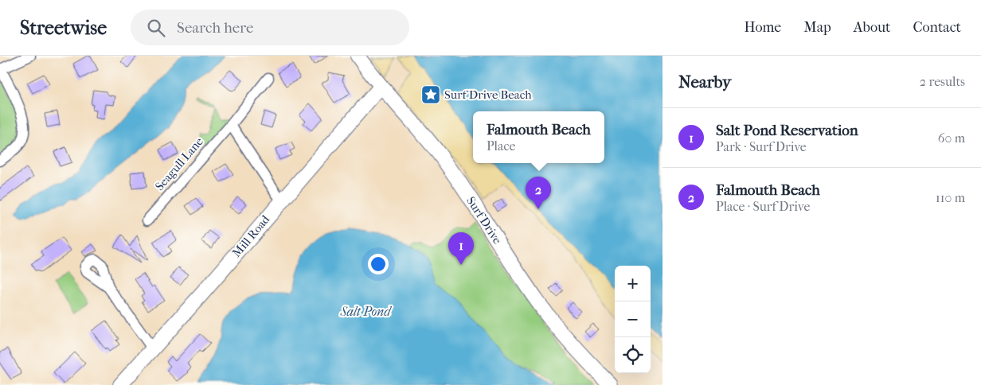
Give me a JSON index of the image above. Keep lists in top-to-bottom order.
{
  "streets": {
    "main road": ["Surf Drive", "Mill Road"],
    "street": ["Seagull Lane"]
  },
  "crossings": [
    ["Surf Drive", "Mill Road"]
  ],
  "water": ["Salt Pond"],
  "places": {
    "place": ["Surf Drive Beach"]
  },
  "page": {
    "header": "Streetwise",
    "search": "Search here",
    "nav": [
      "Home",
      "Map",
      "About",
      "Contact"
    ],
    "heading": ["Nearby", "2 results"],
    "list": [
      {
        "mark": "1",
        "name": "Salt Pond Reservation",
        "note": "Park · Surf Drive",
        "value": "60 m"
      },
      {
        "mark": "2",
        "name": "Falmouth Beach",
        "note": "Place · Surf Drive",
        "value": "110 m"
      }
    ],
    "popup": ["Falmouth Beach", "Place"],
    "pins": ["2", "1"],
    "map_buttons": ["+", "−"]
  }
}
